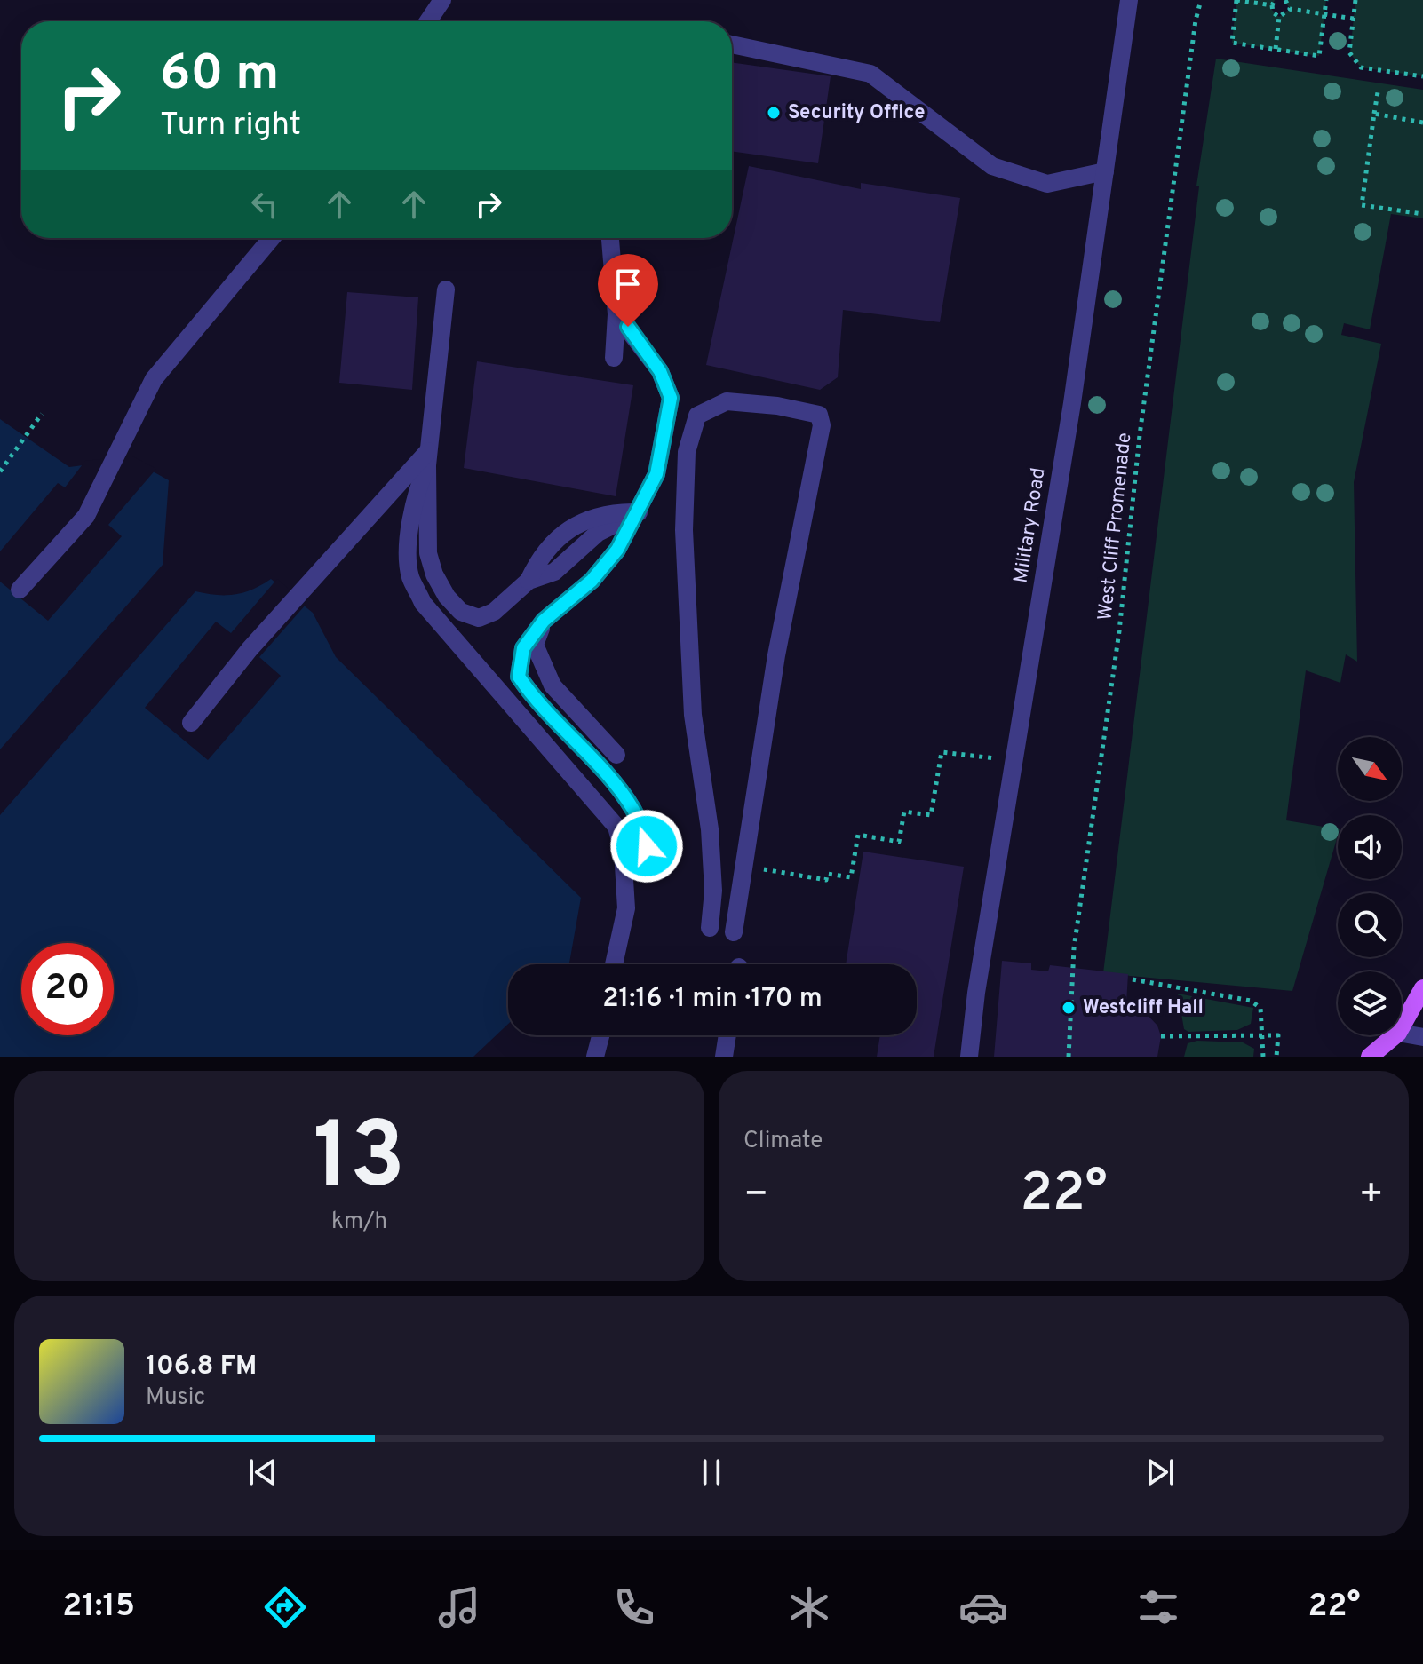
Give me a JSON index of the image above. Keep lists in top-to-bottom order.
{
  "streets": {
    "street": ["Military Road"],
    "path": ["West Cliff Promenade"]
  },
  "places": ["Security Office", "Westcliff Hall"],
  "north": "bottom right",
  "page": {
    "turn": ["60 m", "Turn right"],
    "limit": "20",
    "trip": "21:16 · 1 min · 170 m",
    "tile": [
      ["13", "km/h"],
      "Climate"
    ],
    "heat": ["−", "22°", "+"],
    "song": ["106.8 FM", "Music"],
    "tabs": ["21:15", "22°"]
  }
}
